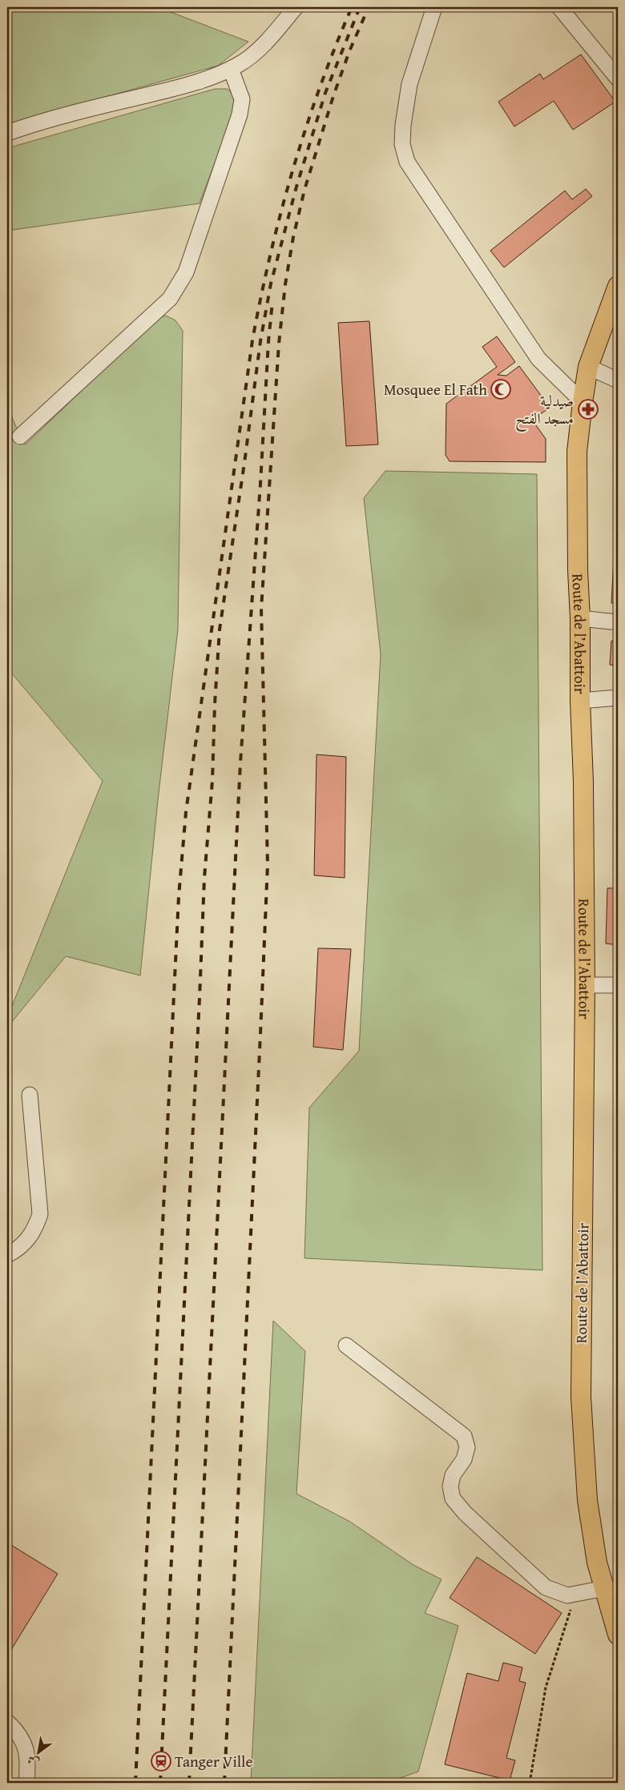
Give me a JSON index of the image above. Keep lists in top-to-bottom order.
{
  "streets": {
    "main road": ["Route de l’Abattoir"]
  },
  "places": {
    "mosque": ["Mosquee El Fath"],
    "pharmacy": ["صيدلية مسجد الفتح"],
    "station": ["Tanger Ville"]
  },
  "north": "bottom left"
}
